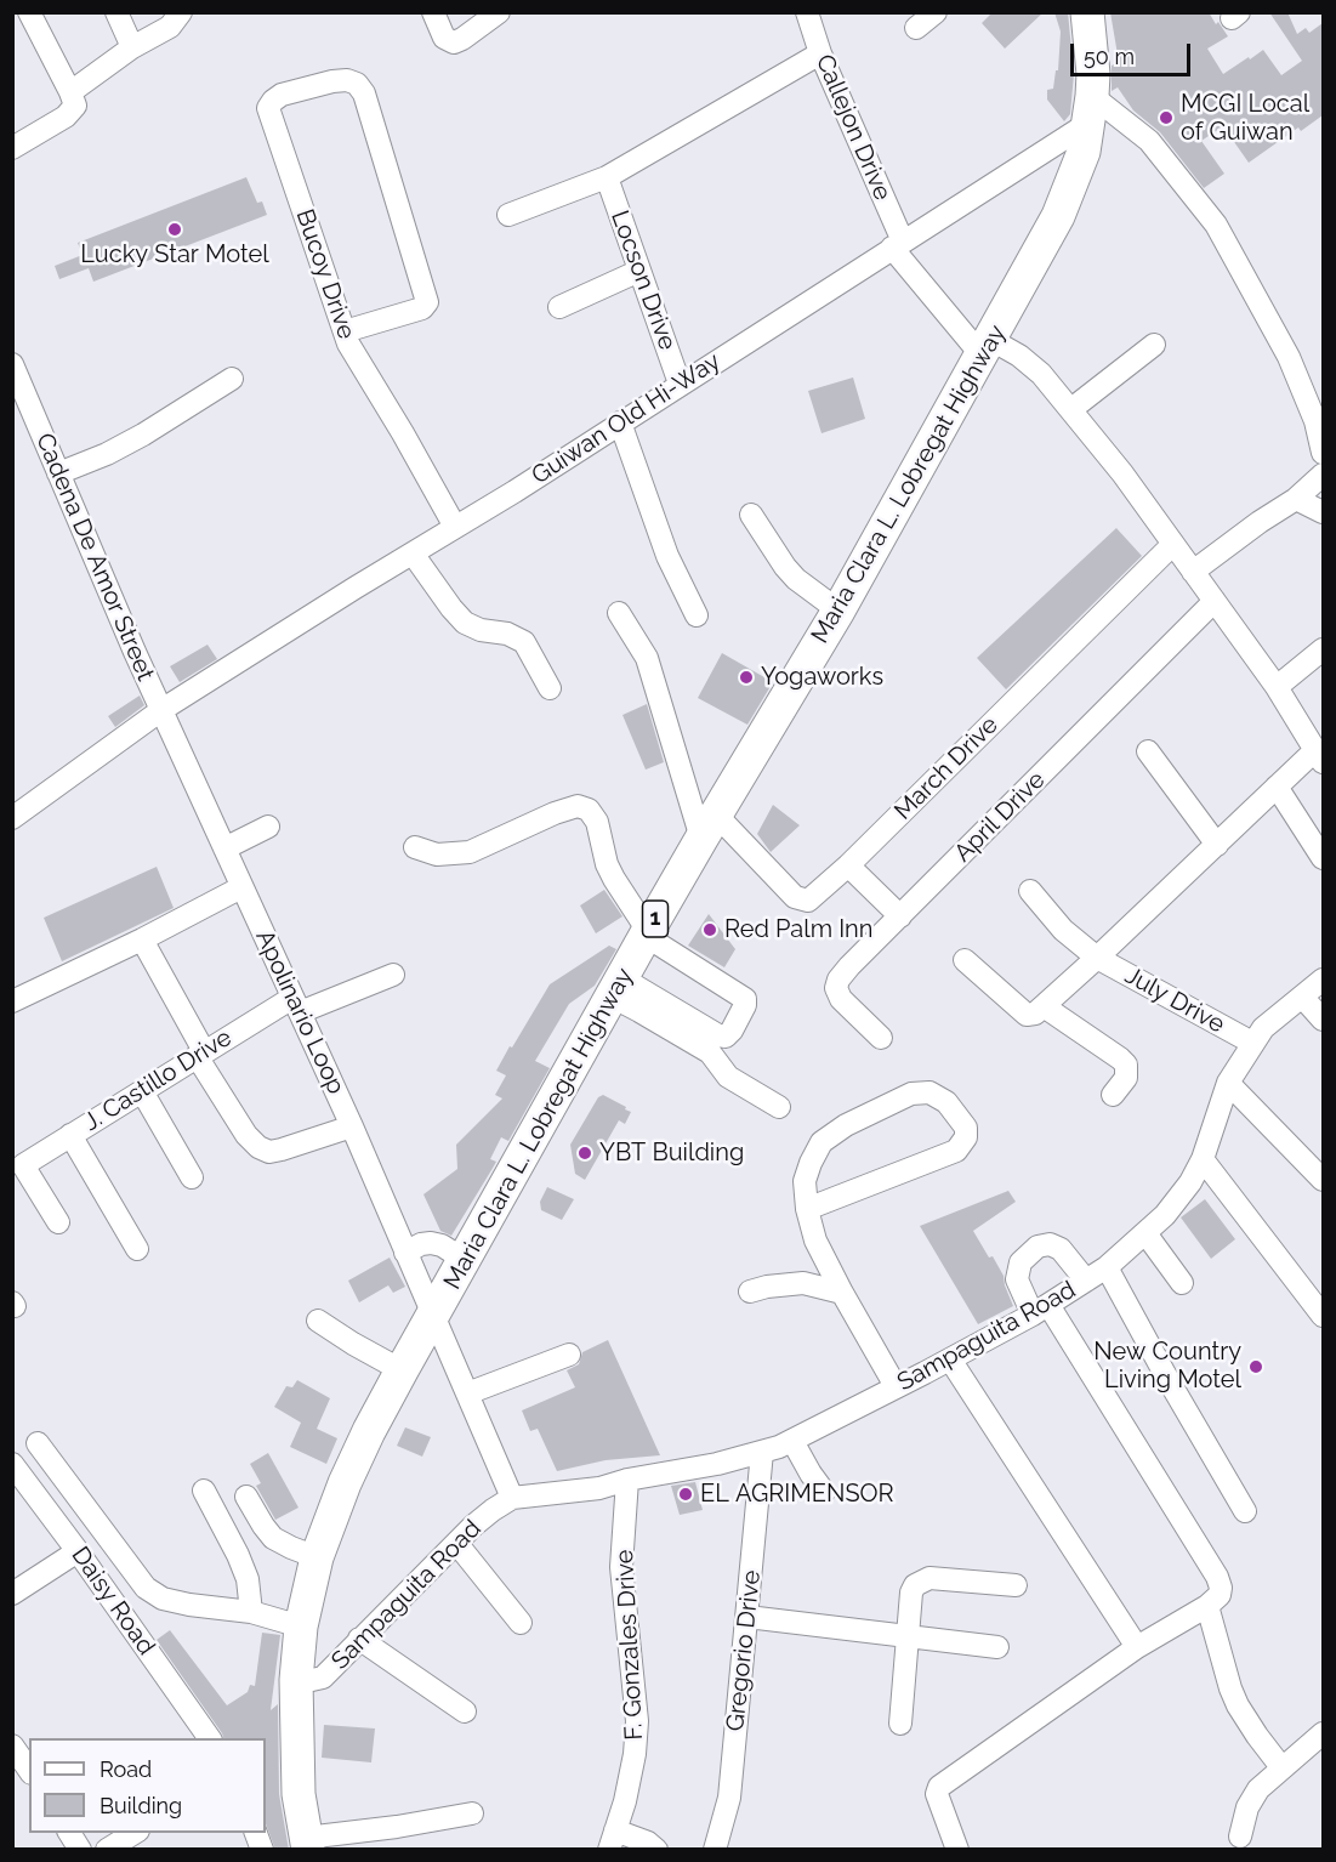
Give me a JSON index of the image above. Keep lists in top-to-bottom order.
{
  "streets": {
    "highway": ["Maria Clara L. Lobregat Highway", "1"],
    "street": [
      "Callejon Drive",
      "Bucoy Drive",
      "Locson Drive",
      "Guiwan Old Hi-Way",
      "Cadena De Amor Street",
      "March Drive",
      "April Drive",
      "July Drive",
      "Apolinario Loop",
      "J. Castillo Drive",
      "Sampaguita Road",
      "Daisy Road",
      "F. Gonzales Drive",
      "Gregorio Drive"
    ]
  },
  "crossings": [
    ["Callejon Drive", "Guiwan Old Hi-Way"],
    ["Callejon Drive", "Maria Clara L. Lobregat Highway"],
    ["Callejon Drive", "March Drive"],
    ["Callejon Drive", "April Drive"],
    ["Bucoy Drive", "Guiwan Old Hi-Way"],
    ["Locson Drive", "Guiwan Old Hi-Way"],
    ["Guiwan Old Hi-Way", "Maria Clara L. Lobregat Highway"],
    ["Guiwan Old Hi-Way", "Cadena De Amor Street"],
    ["Guiwan Old Hi-Way", "Apolinario Loop"],
    ["Maria Clara L. Lobregat Highway", "March Drive"],
    ["Maria Clara L. Lobregat Highway", "Apolinario Loop"],
    ["Maria Clara L. Lobregat Highway", "Sampaguita Road"],
    ["Cadena De Amor Street", "Apolinario Loop"],
    ["July Drive", "Sampaguita Road"],
    ["Apolinario Loop", "J. Castillo Drive"],
    ["Sampaguita Road", "F. Gonzales Drive"],
    ["Sampaguita Road", "Gregorio Drive"]
  ],
  "places": [
    "MCGI Local of Guiwan",
    "Lucky Star Motel",
    "Yogaworks",
    "Red Palm Inn",
    "YBT Building",
    "New Country Living Motel",
    "EL AGRIMENSOR"
  ],
  "legend": ["Road", "Building"],
  "scale_bar": "50 m"
}
